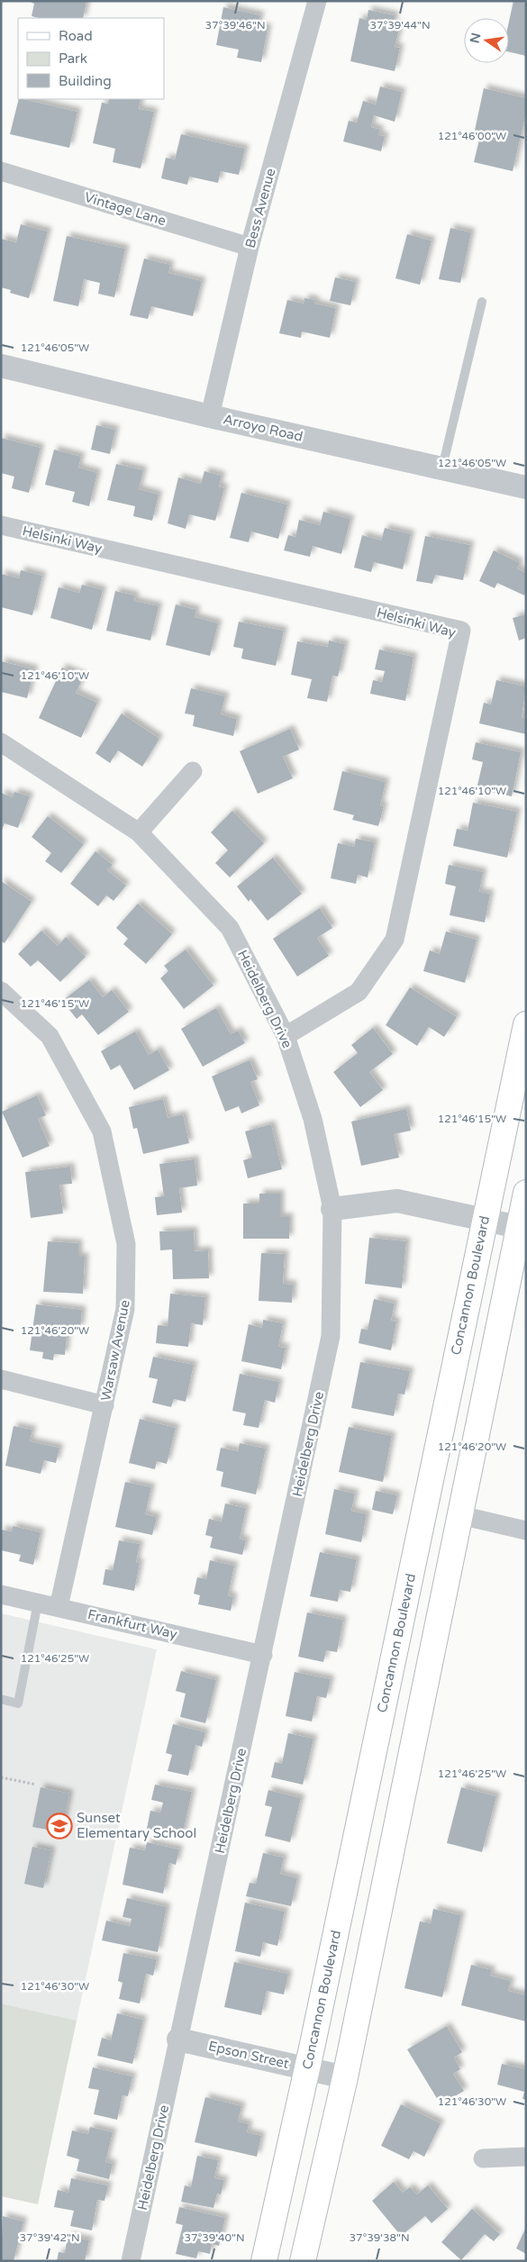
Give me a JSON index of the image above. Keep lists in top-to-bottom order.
{
  "streets": {
    "main road": ["Concannon Boulevard"],
    "street": [
      "Bess Avenue",
      "Vintage Lane",
      "Arroyo Road",
      "Helsinki Way",
      "Heidelberg Drive",
      "Warsaw Avenue",
      "Frankfurt Way",
      "Epson Street"
    ]
  },
  "crossings": [
    ["Bess Avenue", "Vintage Lane"],
    ["Bess Avenue", "Arroyo Road"],
    ["Helsinki Way", "Heidelberg Drive"],
    ["Heidelberg Drive", "Frankfurt Way"],
    ["Heidelberg Drive", "Epson Street"],
    ["Concannon Boulevard", "Epson Street"],
    ["Warsaw Avenue", "Frankfurt Way"]
  ],
  "places": {
    "school or university": ["Sunset Elementary School"]
  },
  "legend": ["Road", "Park", "Building"],
  "north": "left",
  "coordinates": [
    "37°39'46\"N",
    "37°39'44\"N",
    "121°46'00\"W",
    "121°46'05\"W",
    "121°46'10\"W",
    "121°46'15\"W",
    "121°46'20\"W",
    "121°46'25\"W",
    "121°46'30\"W",
    "37°39'42\"N",
    "37°39'40\"N",
    "37°39'38\"N"
  ]
}
